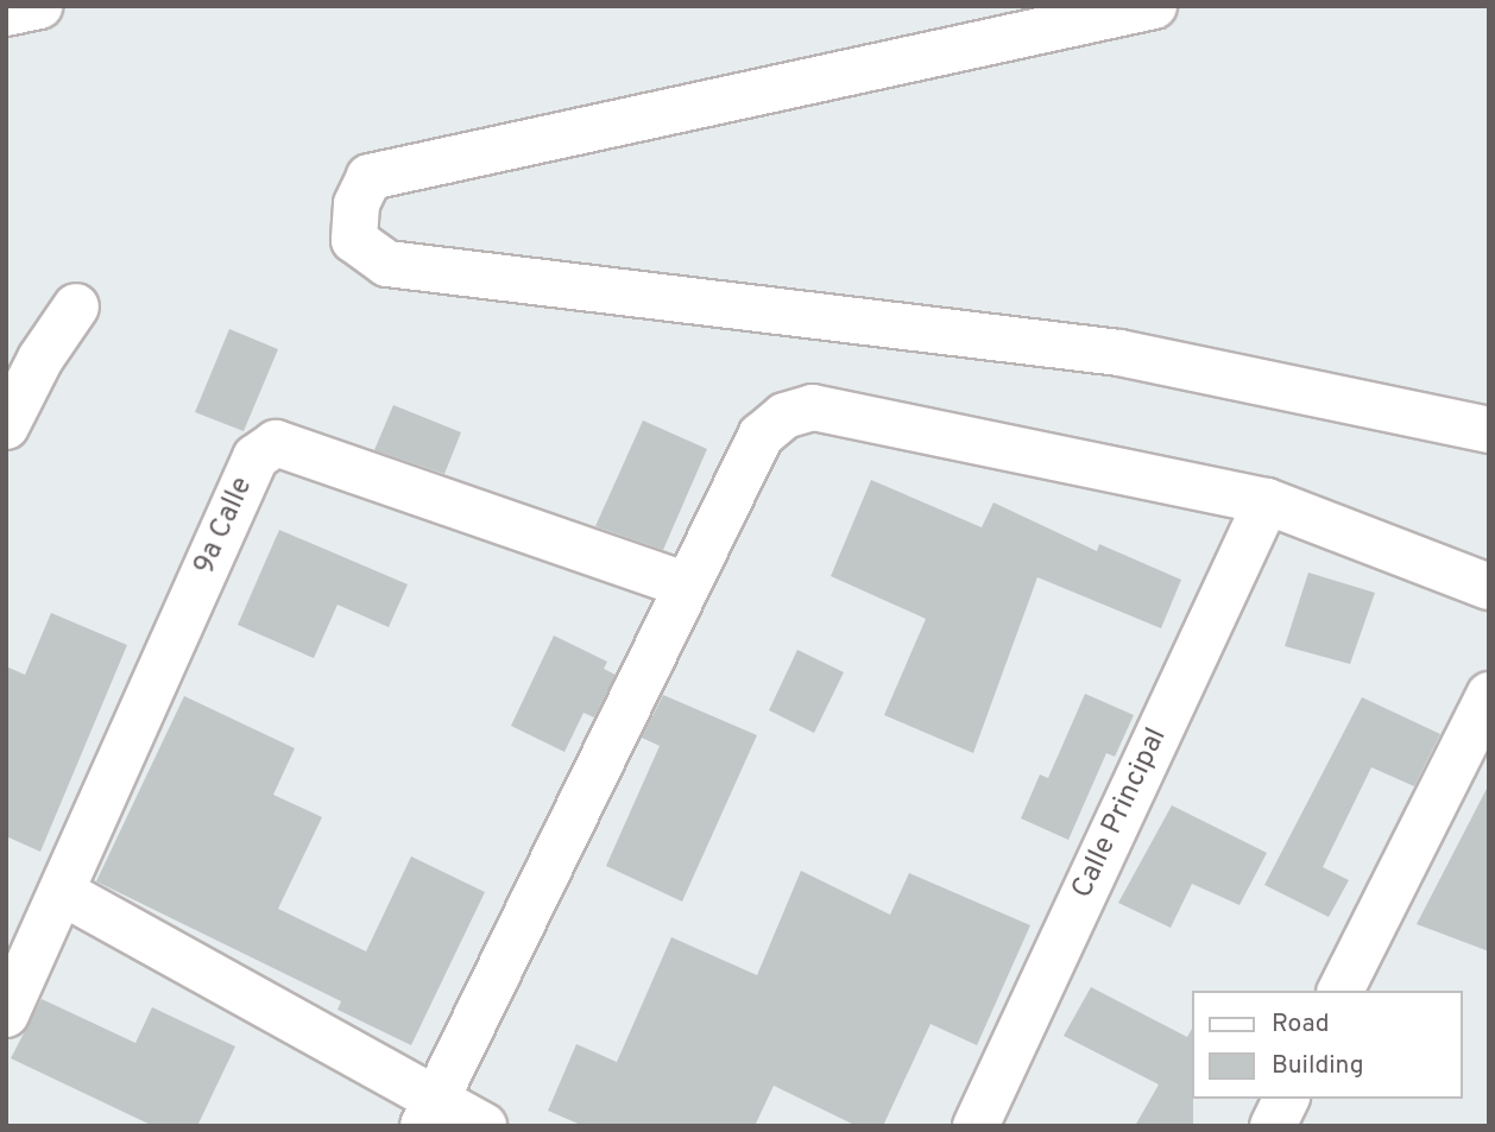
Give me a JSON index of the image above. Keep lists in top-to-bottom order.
{
  "streets": {
    "street": ["9a Calle", "Calle Principal"]
  },
  "legend": ["Road", "Building"]
}
